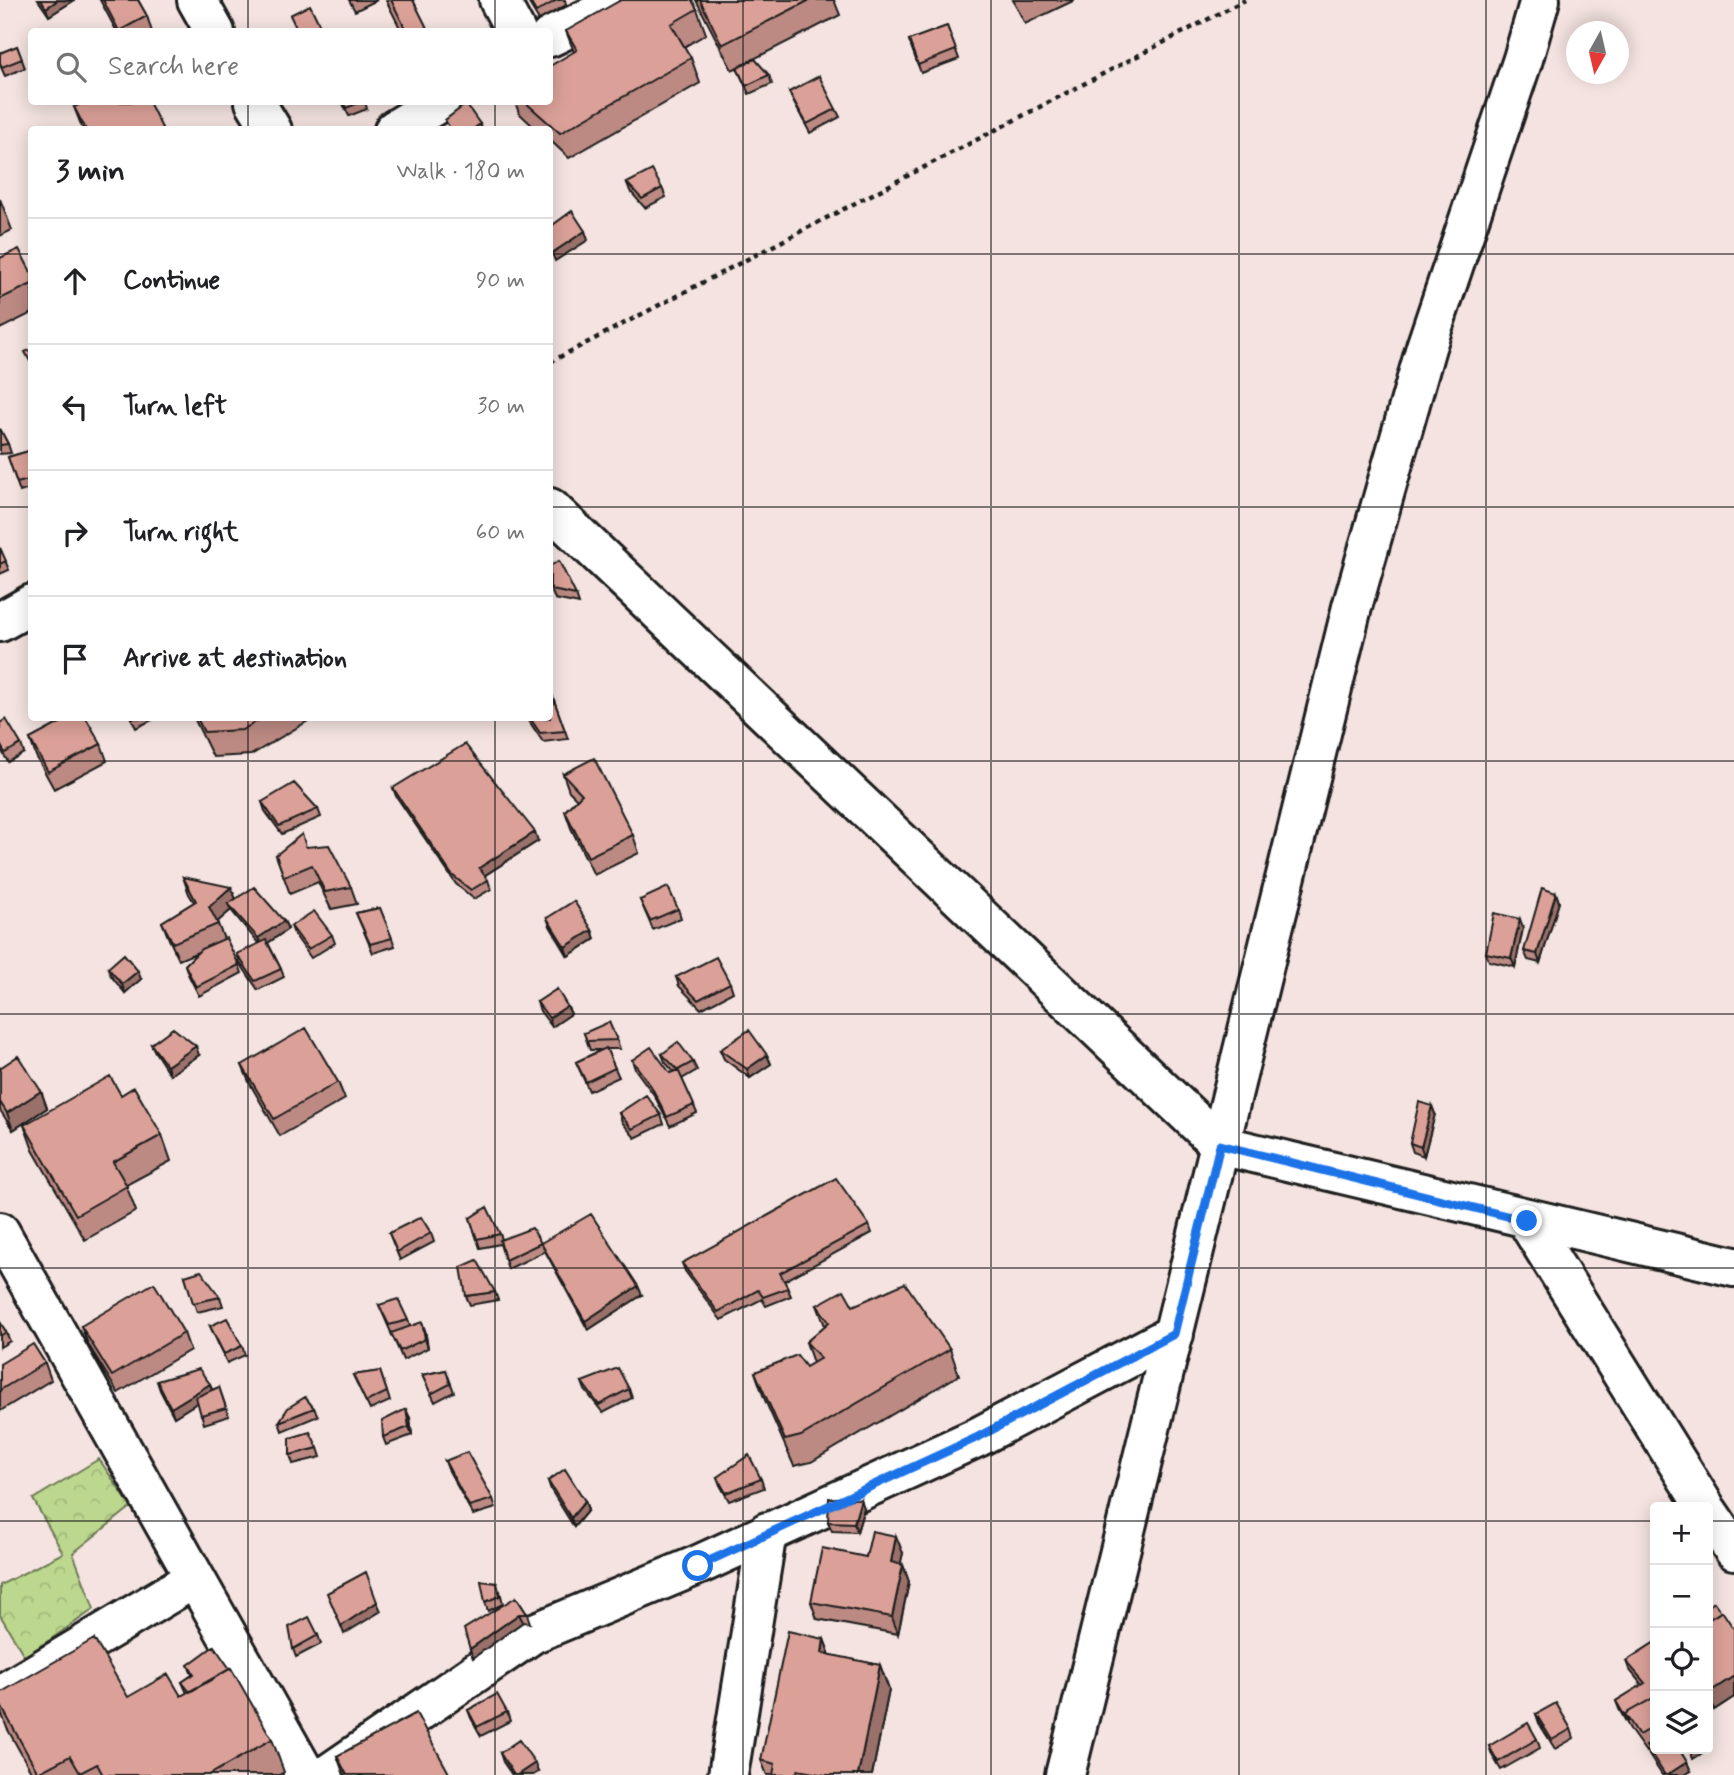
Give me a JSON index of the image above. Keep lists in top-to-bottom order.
{
  "north": "bottom",
  "page": {
    "search": "Search here",
    "heading": ["3 min", "Walk · 180 m"],
    "list": [
      ["Continue", "90 m"],
      ["Turn left", "30 m"],
      ["Turn right", "60 m"],
      "Arrive at destination"
    ],
    "map_buttons": ["+", "−"]
  }
}
